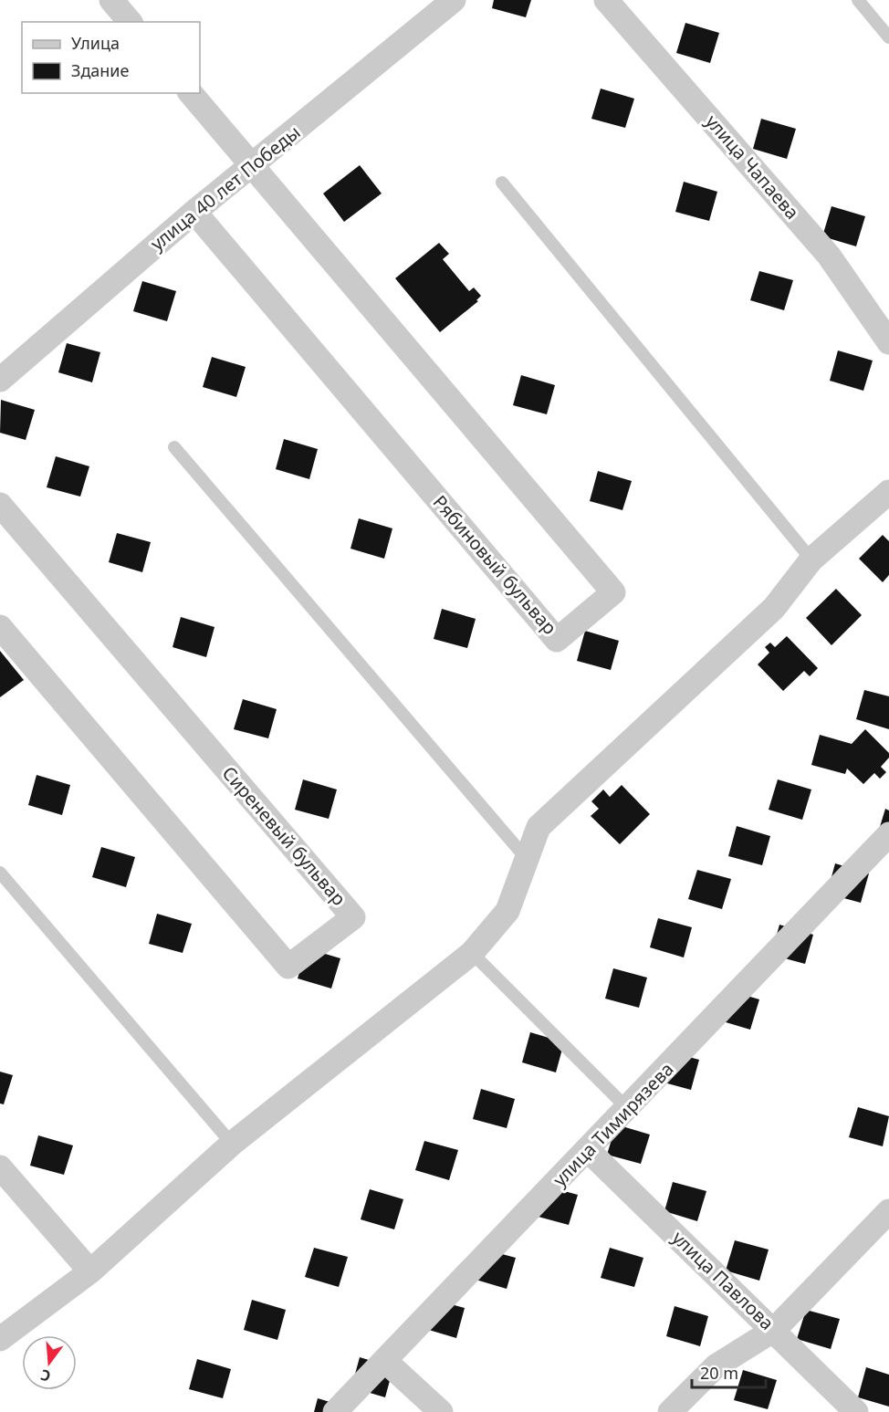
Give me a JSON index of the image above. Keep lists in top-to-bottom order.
{
  "streets": {
    "street": [
      "улица Чапаева",
      "улица 40 лет Победы",
      "Рябиновый бульвар",
      "Сиреневый бульвар",
      "улица Тимирязева",
      "улица Павлова"
    ]
  },
  "crossings": [
    ["улица 40 лет Победы", "Рябиновый бульвар"],
    ["улица Тимирязева", "улица Павлова"]
  ],
  "legend": ["Улица", "Здание"],
  "scale_bar": "20 m",
  "north": "bottom"
}
